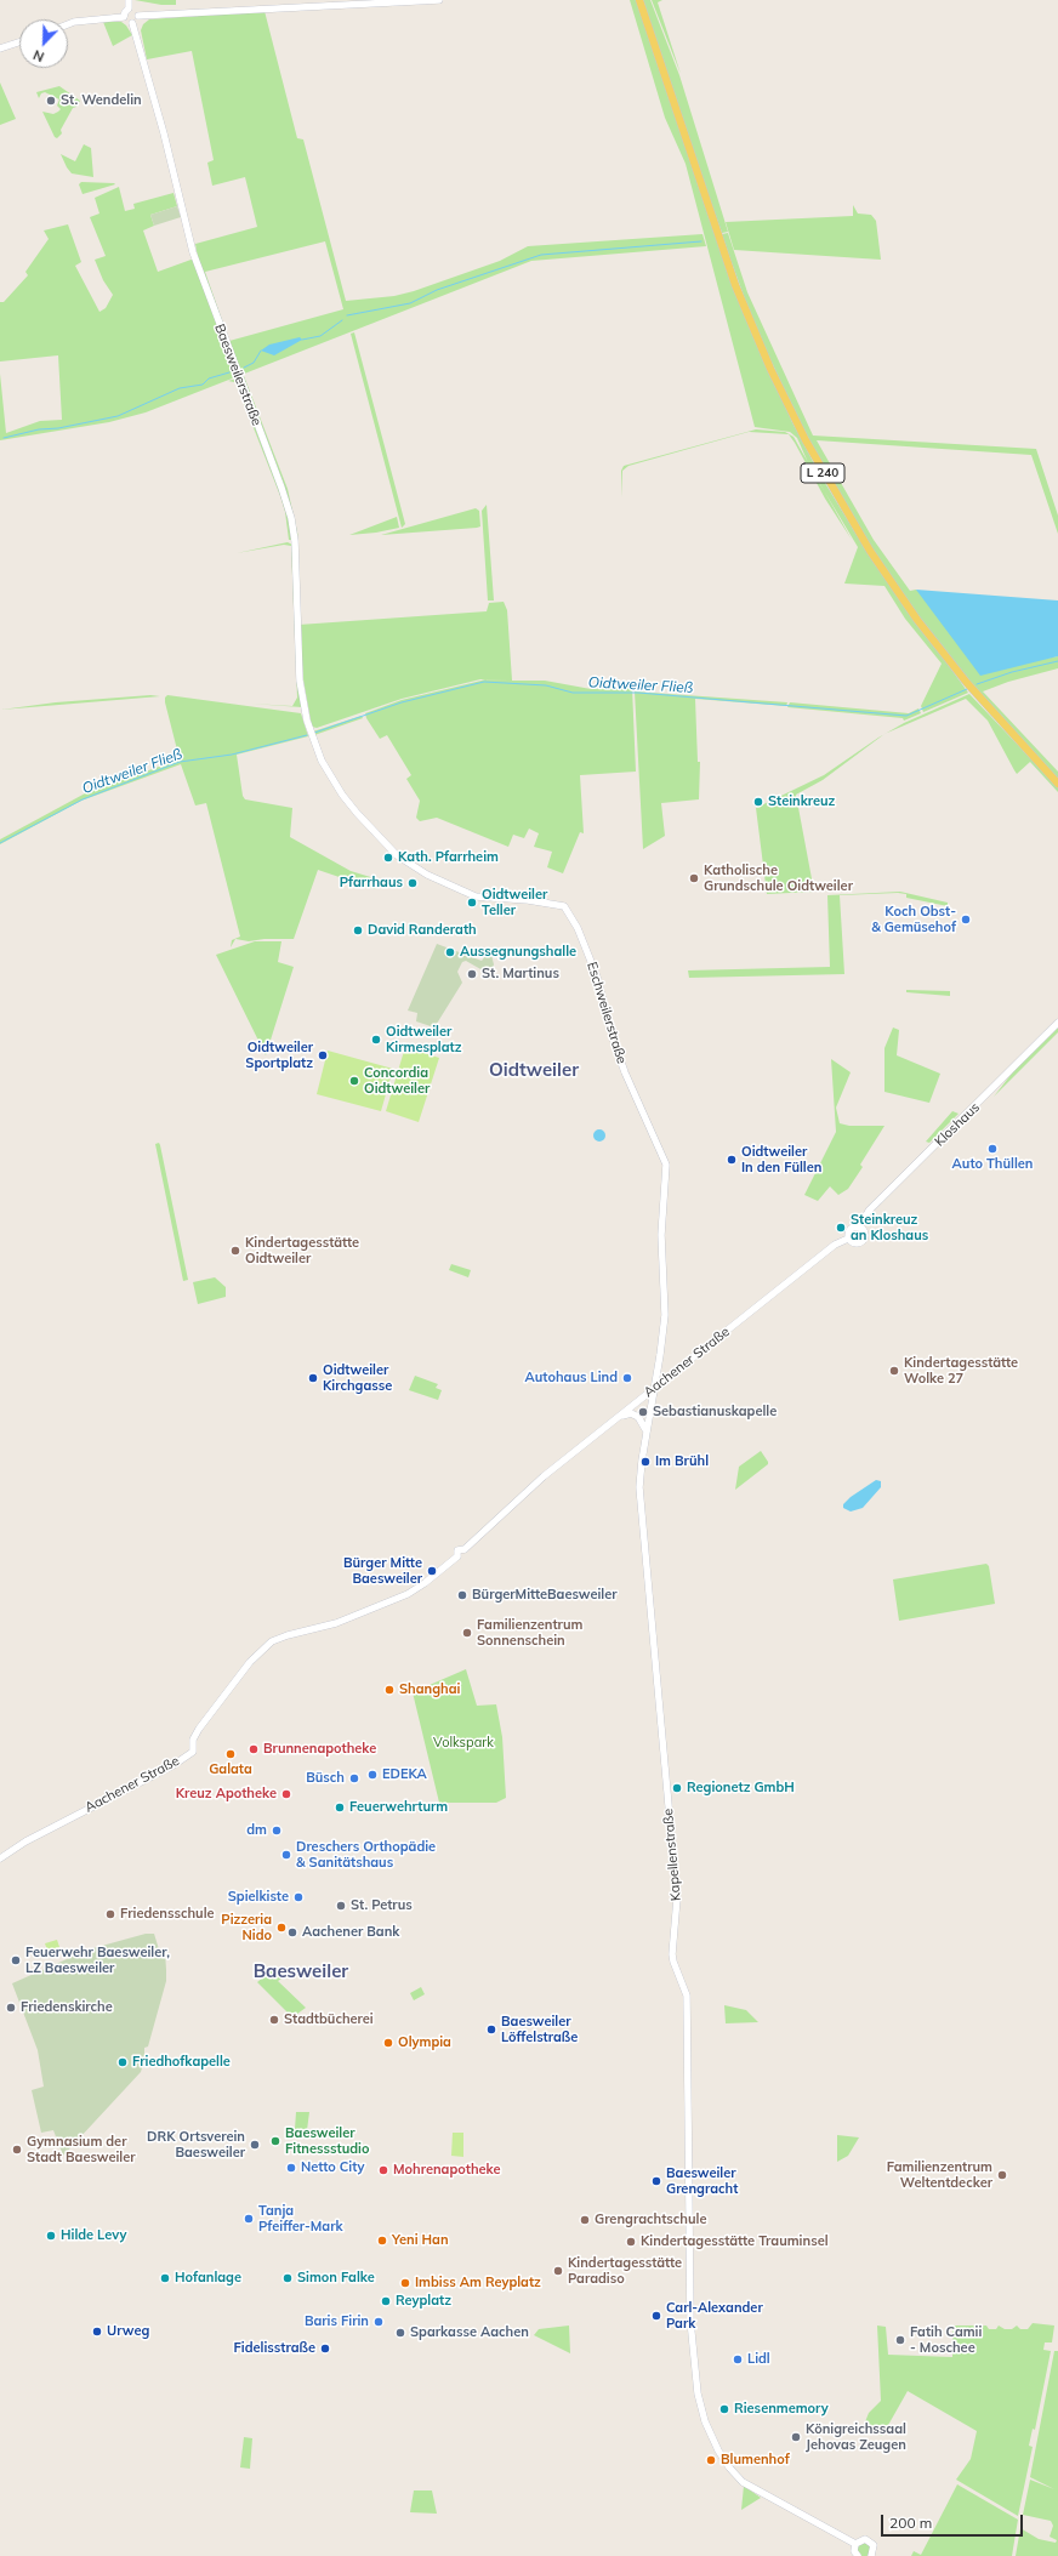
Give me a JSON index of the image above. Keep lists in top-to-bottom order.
{
  "streets": {
    "main road": ["L 240"],
    "street": [
      "Baesweilerstraße",
      "Eschweilerstraße",
      "Kloshaus",
      "Aachener Straße",
      "Kapellenstraße"
    ]
  },
  "crossings": [
    ["Baesweilerstraße", "Eschweilerstraße"],
    ["Eschweilerstraße", "Aachener Straße"],
    ["Eschweilerstraße", "Kapellenstraße"],
    ["Kloshaus", "Aachener Straße"],
    ["Aachener Straße", "Kapellenstraße"]
  ],
  "districts": ["Oidtweiler", "Baesweiler"],
  "water": ["Oidtweiler Fließ"],
  "parks": ["Volkspark"],
  "places": [
    "St. Wendelin",
    "Steinkreuz",
    "Kath. Pfarrheim",
    "Katholische Grundschule Oidtweiler",
    "Pfarrhaus",
    "Oidtweiler Teller",
    "Koch Obst- & Gemüsehof",
    "David Randerath",
    "Aussegnungshalle",
    "St. Martinus",
    "Oidtweiler Kirmesplatz",
    "Oidtweiler Sportplatz",
    "Concordia Oidtweiler",
    "Auto Thüllen",
    "Oidtweiler In den Füllen",
    "Steinkreuz an Kloshaus",
    "Kindertagesstätte Oidtweiler",
    "Kindertagesstätte Wolke 27",
    "Oidtweiler Kirchgasse",
    "Autohaus Lind",
    "Sebastianuskapelle",
    "Im Brühl",
    "Bürger Mitte Baesweiler",
    "BürgerMitteBaesweiler",
    "Familienzentrum Sonnenschein",
    "Shanghai",
    "Brunnenapotheke",
    "Galata",
    "EDEKA",
    "Büsch",
    "Regionetz GmbH",
    "Kreuz Apotheke",
    "Feuerwehrturm",
    "dm",
    "Dreschers Orthopädie & Sanitätshaus",
    "Spielkiste",
    "St. Petrus",
    "Friedensschule",
    "Pizzeria Nido",
    "Aachener Bank",
    "Feuerwehr Baesweiler, LZ Baesweiler",
    "Friedenskirche",
    "Stadtbücherei",
    "Baesweiler Löffelstraße",
    "Olympia",
    "Friedhofkapelle",
    "Baesweiler Fitnessstudio",
    "DRK Ortsverein Baesweiler",
    "Gymnasium der Stadt Baesweiler",
    "Netto City",
    "Mohrenapotheke",
    "Familienzentrum Weltentdecker",
    "Baesweiler Grengracht",
    "Tanja Pfeiffer-Mark",
    "Grengrachtschule",
    "Hilde Levy",
    "Yeni Han",
    "Kindertagesstätte Trauminsel",
    "Kindertagesstätte Paradiso",
    "Hofanlage",
    "Simon Falke",
    "Imbiss Am Reyplatz",
    "Reyplatz",
    "Carl-Alexander Park",
    "Baris Firin",
    "Urweg",
    "Sparkasse Aachen",
    "Fatih Camii - Moschee",
    "Fidelisstraße",
    "Lidl",
    "Riesenmemory",
    "Königreichssaal Jehovas Zeugen",
    "Blumenhof"
  ],
  "scale_bar": "200 m",
  "north": "bottom left"
}
